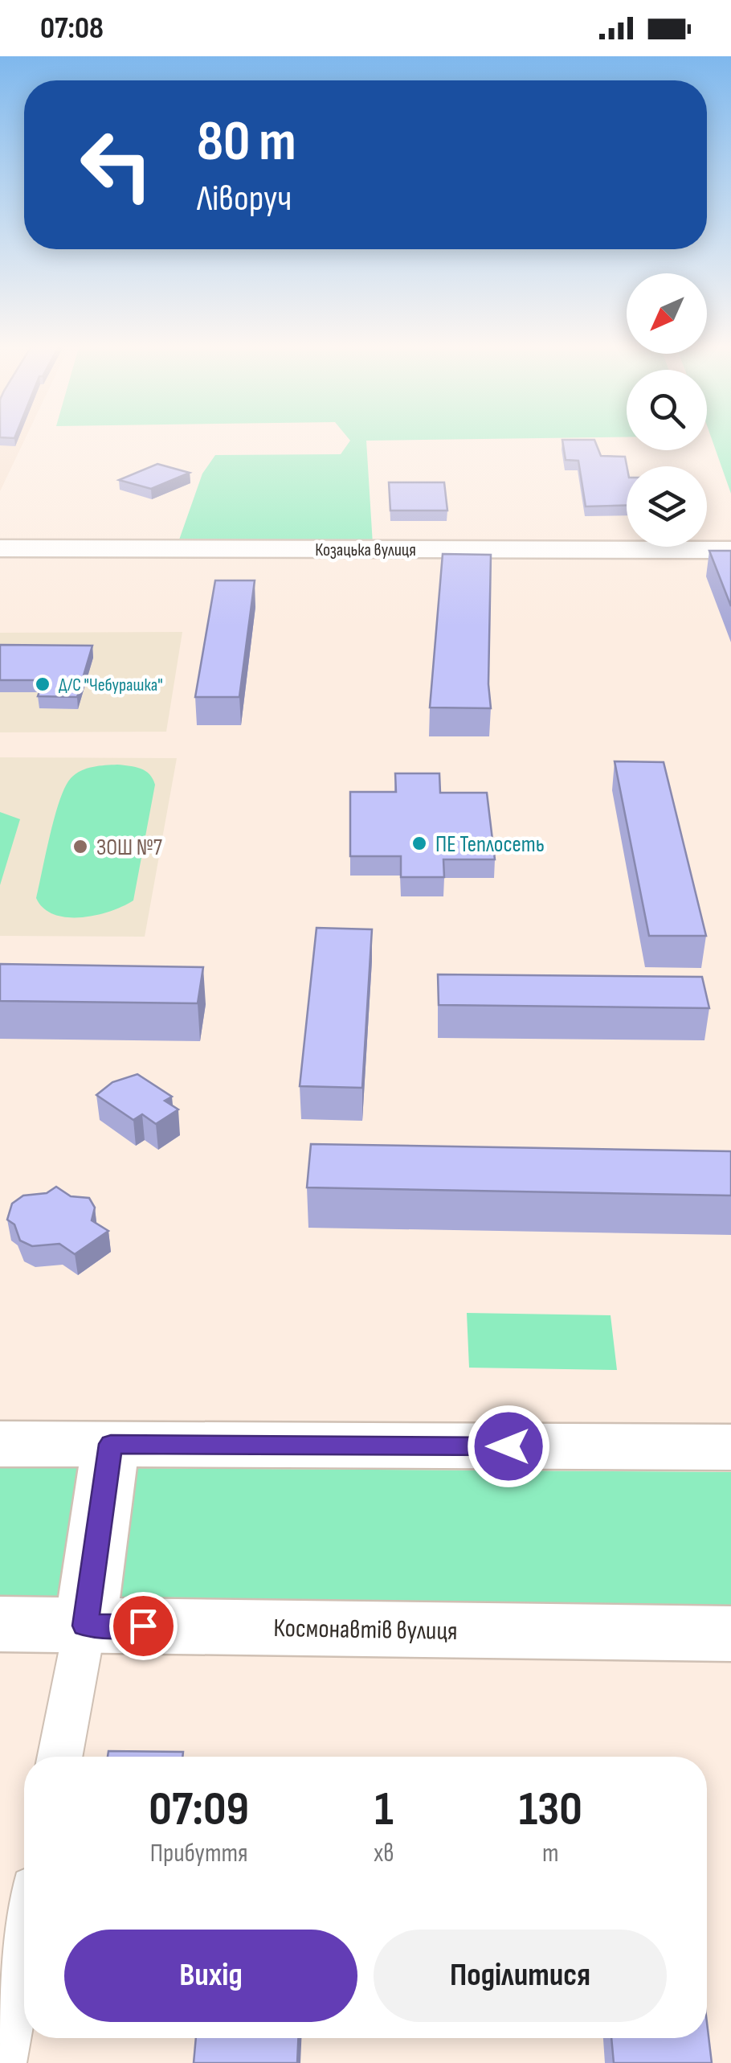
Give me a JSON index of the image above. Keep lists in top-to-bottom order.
{
  "streets": {
    "street": ["Козацька вулиця", "Космонавтів вулиця"]
  },
  "places": ["Д/С \"Чебурашка\"", "ПЕ Теплосеть", "ЗОШ №7"],
  "north": "bottom left",
  "page": {
    "status": "07:08",
    "turn": ["80 m", "Ліворуч"],
    "eta": [
      "07:09",
      "Прибуття",
      "1",
      "хв",
      "130",
      "m"
    ],
    "buttons": ["Вихід", "Поділитися"]
  }
}
